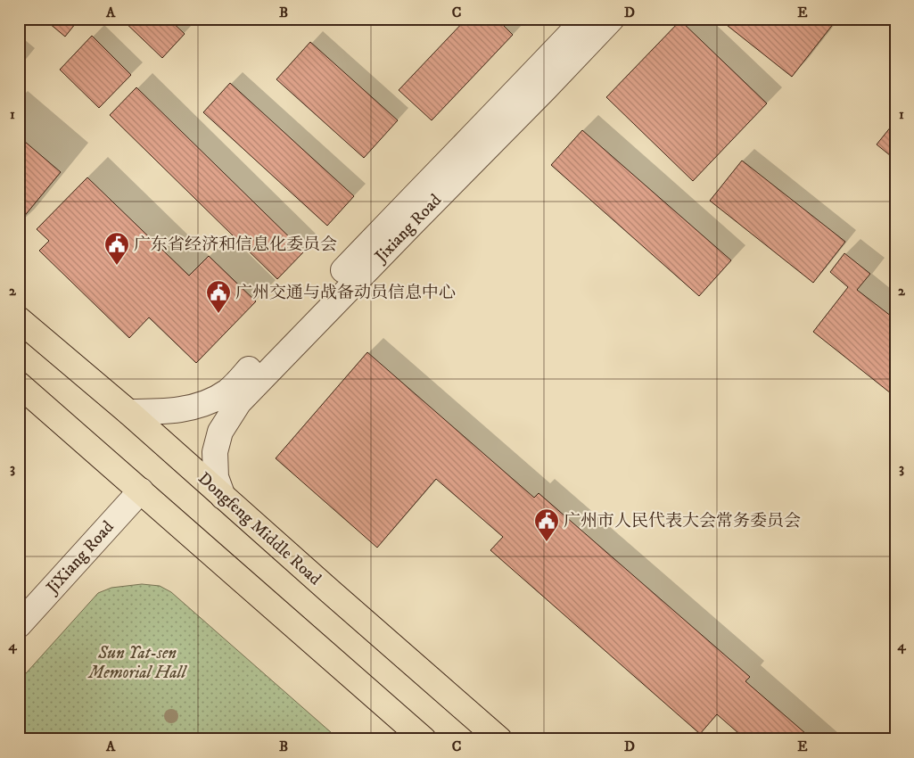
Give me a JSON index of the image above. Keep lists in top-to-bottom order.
{
  "streets": {
    "highway": ["Dongfeng Middle Road"],
    "street": ["Jixiang Road", "JiXiang Road"]
  },
  "crossings": [
    ["Jixiang Road", "Dongfeng Middle Road"]
  ],
  "parks": ["Sun Yat-sen Memorial Hall"],
  "places": {
    "public building": ["广东省经济和信息化委员会", "广州交通与战备动员信息中心", "广州市人民代表大会常务委员会"]
  },
  "grid": {
    "columns": [
      "A",
      "B",
      "C",
      "D",
      "E"
    ],
    "rows": [
      "1",
      "2",
      "3",
      "4"
    ]
  }
}
